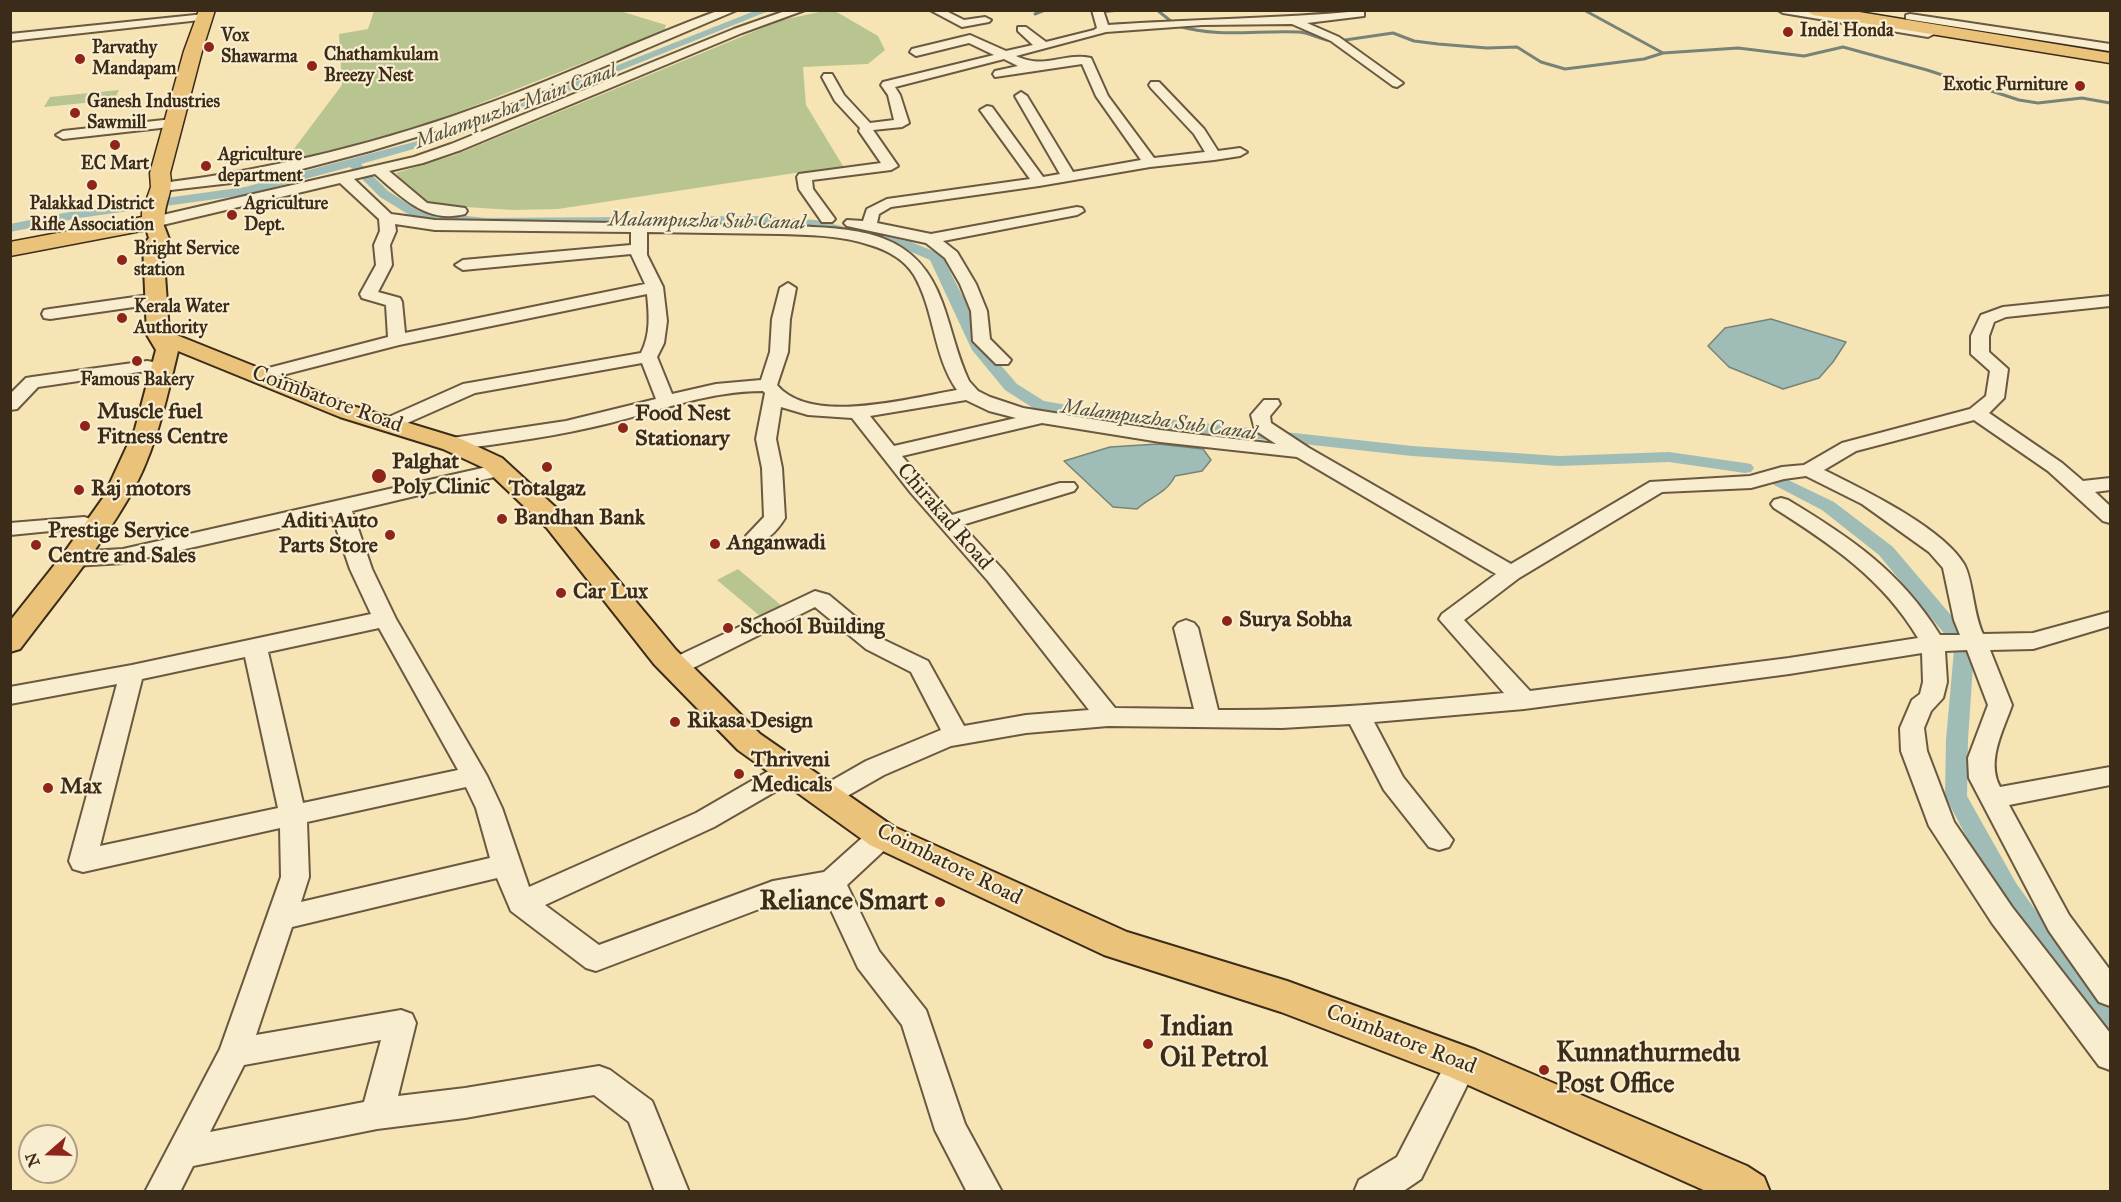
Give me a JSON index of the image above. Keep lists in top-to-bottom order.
{
  "streets": {
    "main road": ["Coimbatore Road"],
    "street": ["Chirakad Road"]
  },
  "water": ["Malampuzha Main Canal", "Malampuzha Sub Canal"],
  "places": [
    "Indel Honda",
    "Vox Shawarma",
    "Parvathy Mandapam",
    "Chathamkulam Breezy Nest",
    "Exotic Furniture",
    "Ganesh Industries Sawmill",
    "EC Mart",
    "Agriculture department",
    "Palakkad District Rifle Association",
    "Agriculture Dept.",
    "Bright Service station",
    "Kerala Water Authority",
    "Famous Bakery",
    "Muscle fuel Fitness Centre",
    "Food Nest Stationary",
    "Totalgaz",
    "Palghat Poly Clinic",
    "Raj motors",
    "Bandhan Bank",
    "Aditi Auto Parts Store",
    "Anganwadi",
    "Prestige Service Centre and Sales",
    "Car Lux",
    "Surya Sobha",
    "School Building",
    "Rikasa Design",
    "Thriveni Medicals",
    "Max",
    "Reliance Smart",
    "Indian Oil Petrol",
    "Kunnathurmedu Post Office"
  ],
  "north": "left"
}
